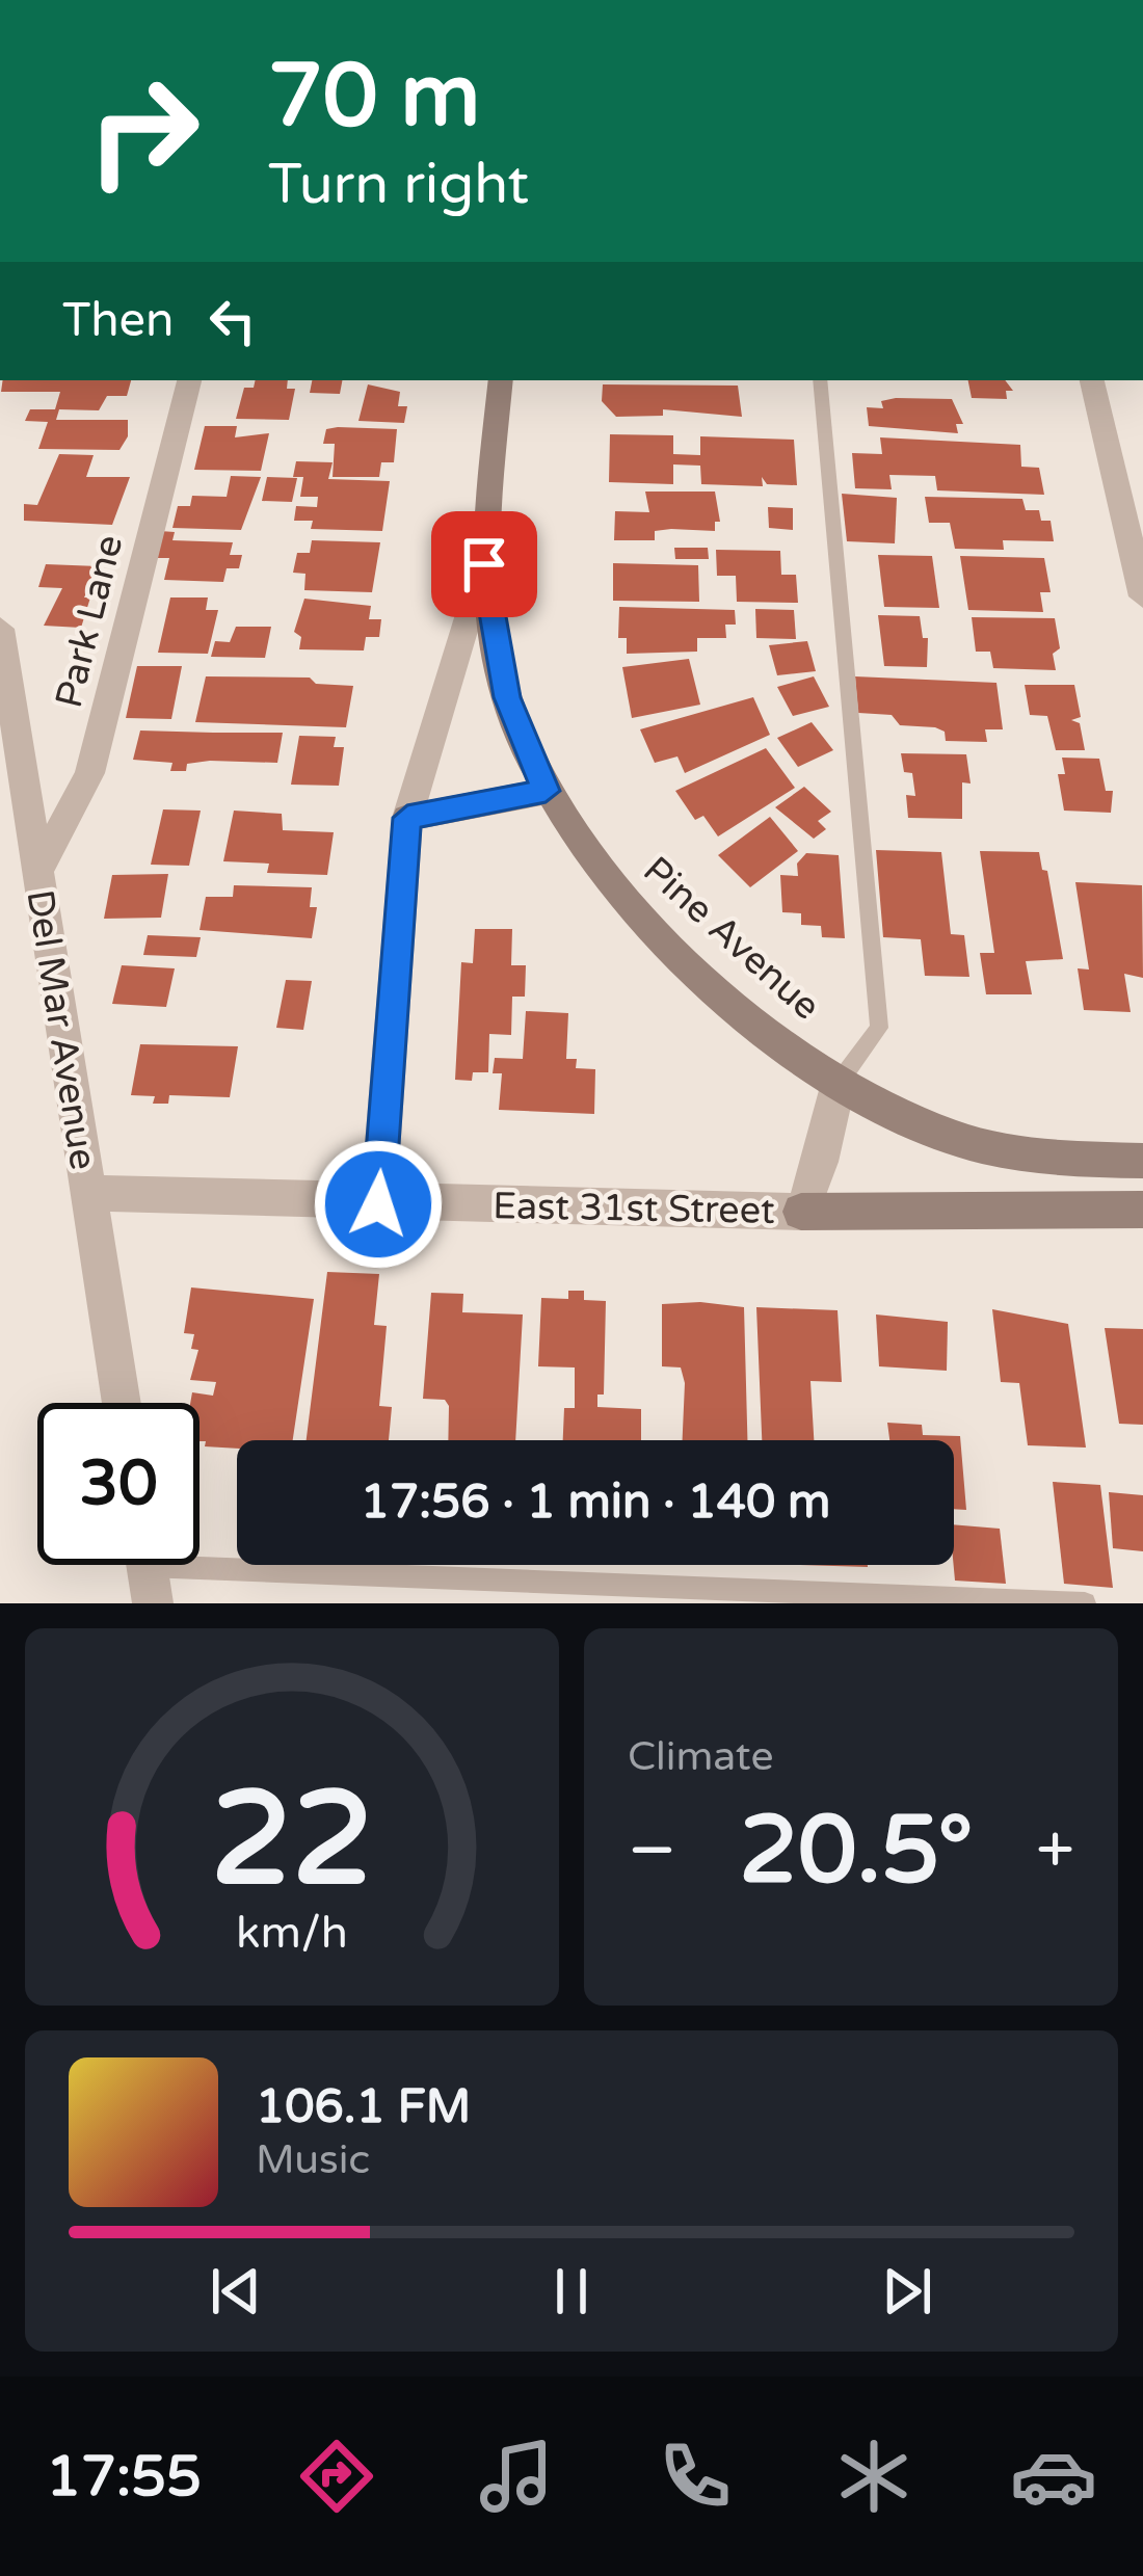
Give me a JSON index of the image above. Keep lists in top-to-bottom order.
{
  "streets": {
    "street": [
      "Park Lane",
      "Pine Avenue",
      "Del Mar Avenue",
      "East 31st Street"
    ]
  },
  "crossings": [
    ["Park Lane", "Del Mar Avenue"],
    ["Pine Avenue", "East 31st Street"],
    ["Del Mar Avenue", "East 31st Street"]
  ],
  "page": {
    "turn": ["70 m", "Turn right"],
    "then": "Then",
    "limit": "30",
    "trip": "17:56 · 1 min · 140 m",
    "tile": "Climate",
    "heat": ["−", "20.5°", "+"],
    "song": ["106.1 FM", "Music"],
    "tabs": "17:55",
    "gauge": ["22", "km/h"]
  }
}
